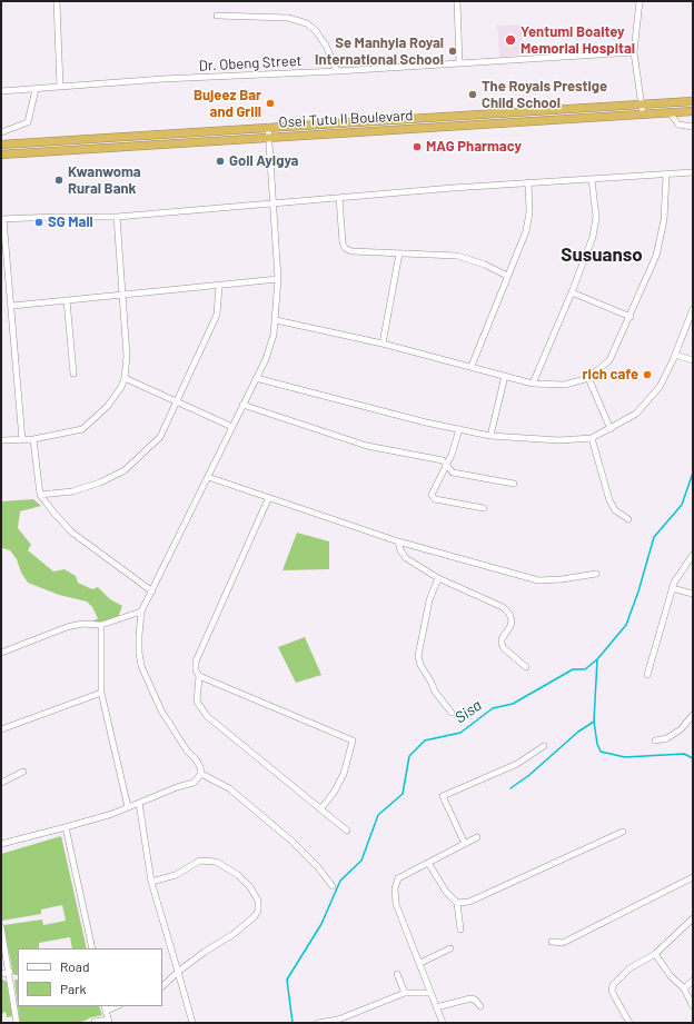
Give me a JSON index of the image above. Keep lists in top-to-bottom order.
{
  "streets": {
    "highway": ["Osei Tutu II Boulevard"],
    "street": ["Dr. Obeng Street"]
  },
  "districts": ["Susuanso"],
  "water": ["Sisa"],
  "places": [
    "Yentumi Boaitey Memorial Hospital",
    "Se Manhyia Royal International School",
    "The Royals Prestige Child School",
    "Bujeez Bar and Grill",
    "MAG Pharmacy",
    "Goil Ayigya",
    "Kwanwoma Rural Bank",
    "SG Mall",
    "rich cafe"
  ],
  "legend": ["Road", "Park"]
}
